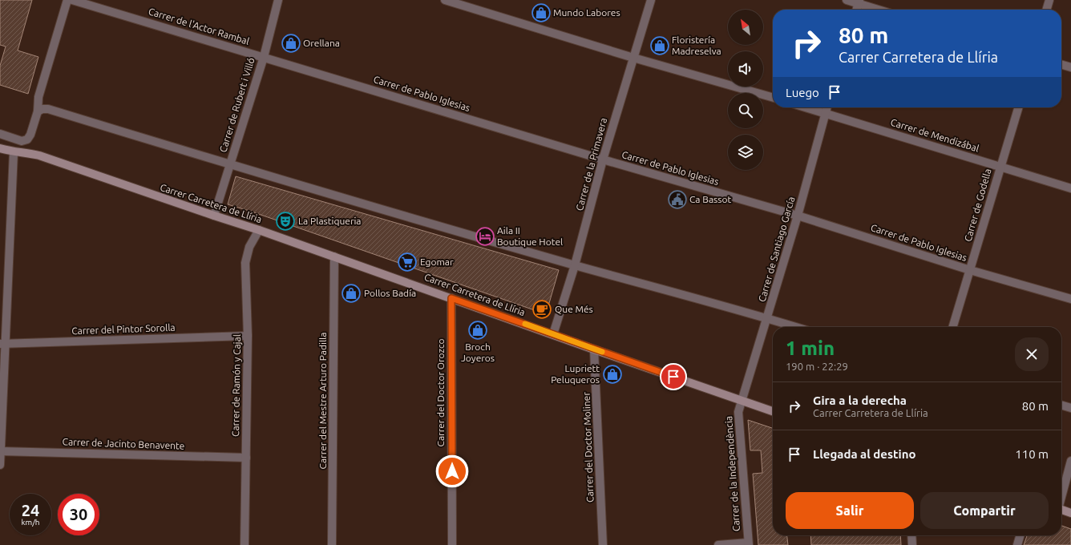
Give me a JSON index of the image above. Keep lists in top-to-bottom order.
{
  "streets": {
    "street": [
      "Carrer de l'Actor Rambal",
      "Carrer de Pablo Iglesias",
      "Carrer de Rubert i Villó",
      "Carrer de Mendizábal",
      "Carrer de la Primavera",
      "Carrer Carretera de Llíria",
      "Carrer de Godella",
      "Carrer de Santiago García",
      "Carrer del Pintor Sorolla",
      "Carrer de Ramón y Cajal",
      "Carrer del Doctor Orozco",
      "Carrer del Mestre Arturo Padilla",
      "Carrer de Jacinto Benavente",
      "Carrer del Doctor Moliner",
      "Carrer de la Independència"
    ]
  },
  "crossings": [
    ["Carrer de l'Actor Rambal", "Carrer de Pablo Iglesias"],
    ["Carrer de l'Actor Rambal", "Carrer de Rubert i Villó"],
    ["Carrer de Pablo Iglesias", "Carrer de Rubert i Villó"],
    ["Carrer de Pablo Iglesias", "Carrer de la Primavera"],
    ["Carrer de Pablo Iglesias", "Carrer de Godella"],
    ["Carrer de Pablo Iglesias", "Carrer de Santiago García"],
    ["Carrer de Rubert i Villó", "Carrer Carretera de Llíria"],
    ["Carrer de Mendizábal", "Carrer de Godella"],
    ["Carrer de Mendizábal", "Carrer de Santiago García"],
    ["Carrer de la Primavera", "Carrer Carretera de Llíria"],
    ["Carrer Carretera de Llíria", "Carrer de Santiago García"],
    ["Carrer Carretera de Llíria", "Carrer de Ramón y Cajal"],
    ["Carrer Carretera de Llíria", "Carrer del Doctor Orozco"],
    ["Carrer Carretera de Llíria", "Carrer del Mestre Arturo Padilla"],
    ["Carrer Carretera de Llíria", "Carrer del Doctor Moliner"],
    ["Carrer Carretera de Llíria", "Carrer de la Independència"],
    ["Carrer de Santiago García", "Carrer de la Independència"],
    ["Carrer del Pintor Sorolla", "Carrer de Ramón y Cajal"],
    ["Carrer de Ramón y Cajal", "Carrer de Jacinto Benavente"]
  ],
  "places": {
    "shop": [
      "Mundo Labores",
      "Orellana",
      "Floristería Madreselva",
      "Pollos Badía",
      "Broch Joyeros",
      "Lupriett Peluqueros"
    ],
    "public building": ["Ca Bassot"],
    "theatre": ["La Plastiqueria"],
    "hotel": ["Aila II Boutique Hotel"],
    "supermarket": ["Egomar"],
    "cafe": ["Que Més"]
  },
  "north": "top left",
  "page": {
    "turn": ["80 m", "Carrer Carretera de Llíria"],
    "then": "Luego",
    "heading": ["1 min", "190 m · 22:29"],
    "list": [
      {
        "name": "Gira a la derecha",
        "note": "Carrer Carretera de Llíria",
        "value": "80 m"
      },
      {
        "name": "Llegada al destino",
        "value": "110 m"
      }
    ],
    "buttons": ["Salir", "Compartir"],
    "speed": "24 km/h",
    "limit": "30"
  }
}
